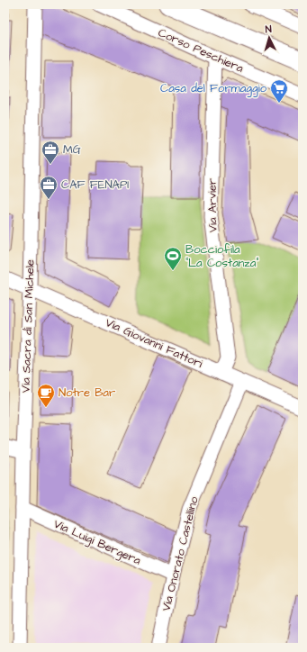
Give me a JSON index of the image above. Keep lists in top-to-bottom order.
{
  "streets": {
    "street": [
      "Corso Peschiera",
      "Via Arvier",
      "Via Sacra di San Michele",
      "Via Giovanni Fattori",
      "Via Luigi Bergera",
      "Via Onorato Castellino"
    ]
  },
  "crossings": [
    ["Corso Peschiera", "Via Arvier"],
    ["Via Arvier", "Via Giovanni Fattori"],
    ["Via Sacra di San Michele", "Via Giovanni Fattori"],
    ["Via Sacra di San Michele", "Via Luigi Bergera"],
    ["Via Giovanni Fattori", "Via Onorato Castellino"],
    ["Via Luigi Bergera", "Via Onorato Castellino"]
  ],
  "places": {
    "supermarket": ["Casa del Formaggio"],
    "office": ["MG", "CAF FENAPI"],
    "sports": ["Bocciofila \"La Costanza\""],
    "cafe": ["Notre Bar"]
  },
  "north": "top"
}
